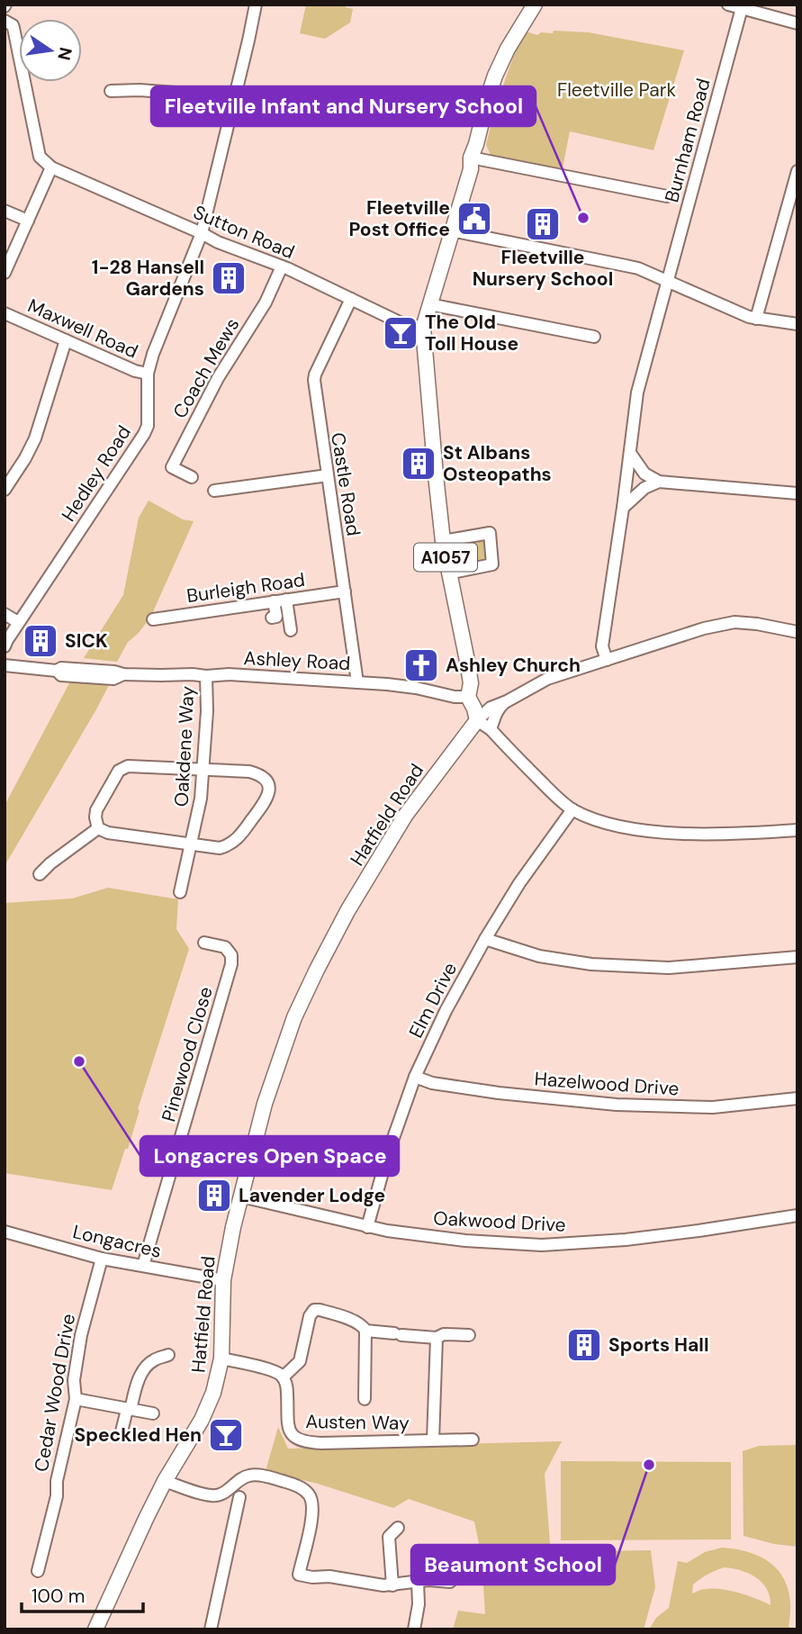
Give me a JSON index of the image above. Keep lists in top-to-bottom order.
{
  "streets": {
    "main road": ["A1057", "Hatfield Road"],
    "street": [
      "Burnham Road",
      "Sutton Road",
      "Maxwell Road",
      "Coach Mews",
      "Hedley Road",
      "Castle Road",
      "Burleigh Road",
      "Ashley Road",
      "Oakdene Way",
      "Elm Drive",
      "Pinewood Close",
      "Hazelwood Drive",
      "Oakwood Drive",
      "Longacres",
      "Cedar Wood Drive",
      "Austen Way"
    ]
  },
  "crossings": [
    ["Sutton Road", "Coach Mews"],
    ["Sutton Road", "Hedley Road"],
    ["Sutton Road", "Castle Road"],
    ["Sutton Road", "A1057"],
    ["Maxwell Road", "Hedley Road"],
    ["Castle Road", "Burleigh Road"],
    ["Castle Road", "Ashley Road"],
    ["A1057", "Ashley Road"],
    ["A1057", "Hatfield Road"],
    ["Ashley Road", "Oakdene Way"],
    ["Hatfield Road", "Oakwood Drive"],
    ["Hatfield Road", "Longacres"],
    ["Elm Drive", "Hazelwood Drive"],
    ["Elm Drive", "Oakwood Drive"],
    ["Pinewood Close", "Longacres"],
    ["Longacres", "Cedar Wood Drive"]
  ],
  "parks": ["Fleetville Park"],
  "places": {
    "other": ["Fleetville Infant and Nursery School", "Longacres Open Space", "Beaumont School"],
    "public building": ["Fleetville Post Office"],
    "building": [
      "Fleetville Nursery School",
      "1-28 Hansell Gardens",
      "St Albans Osteopaths",
      "SICK",
      "Lavender Lodge",
      "Sports Hall"
    ],
    "bar": ["The Old Toll House", "Speckled Hen"],
    "church": ["Ashley Church"]
  },
  "scale_bar": "100 m",
  "north": "right"
}
